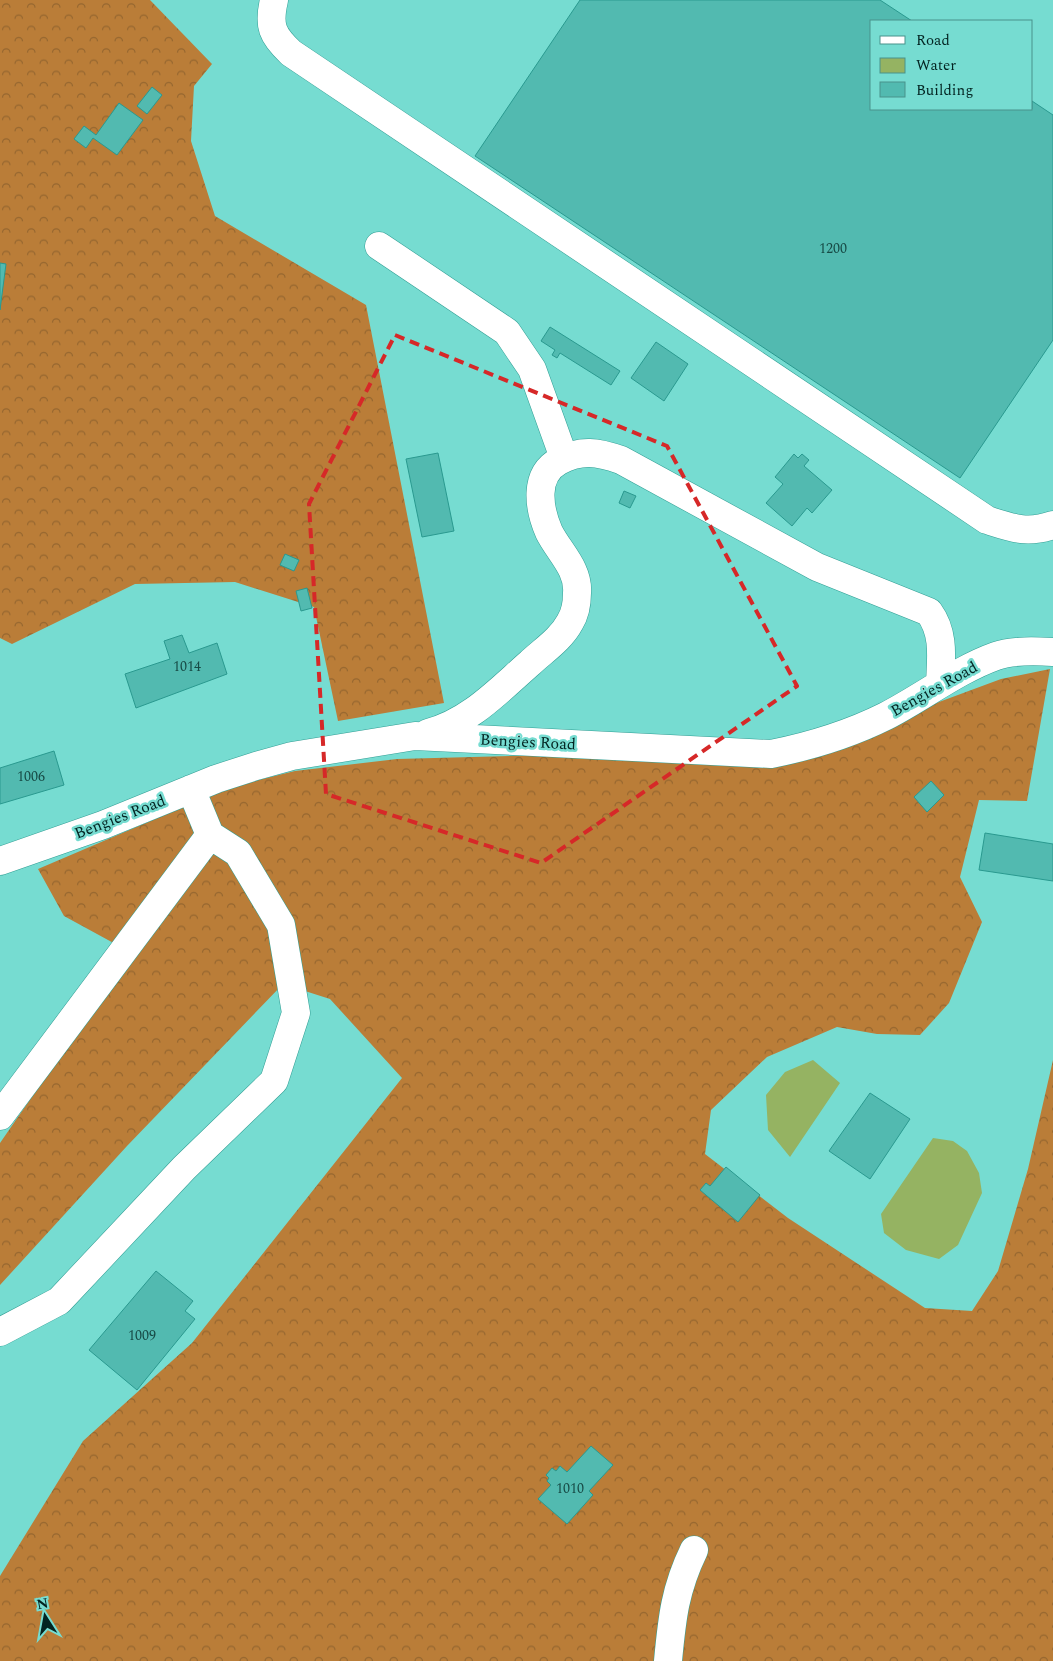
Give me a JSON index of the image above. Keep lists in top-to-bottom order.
{
  "streets": {
    "street": ["Bengies Road"]
  },
  "house_numbers": [
    "1200",
    "1014",
    "1006",
    "1009",
    "1010"
  ],
  "legend": ["Road", "Water", "Building"],
  "north": "top"
}
